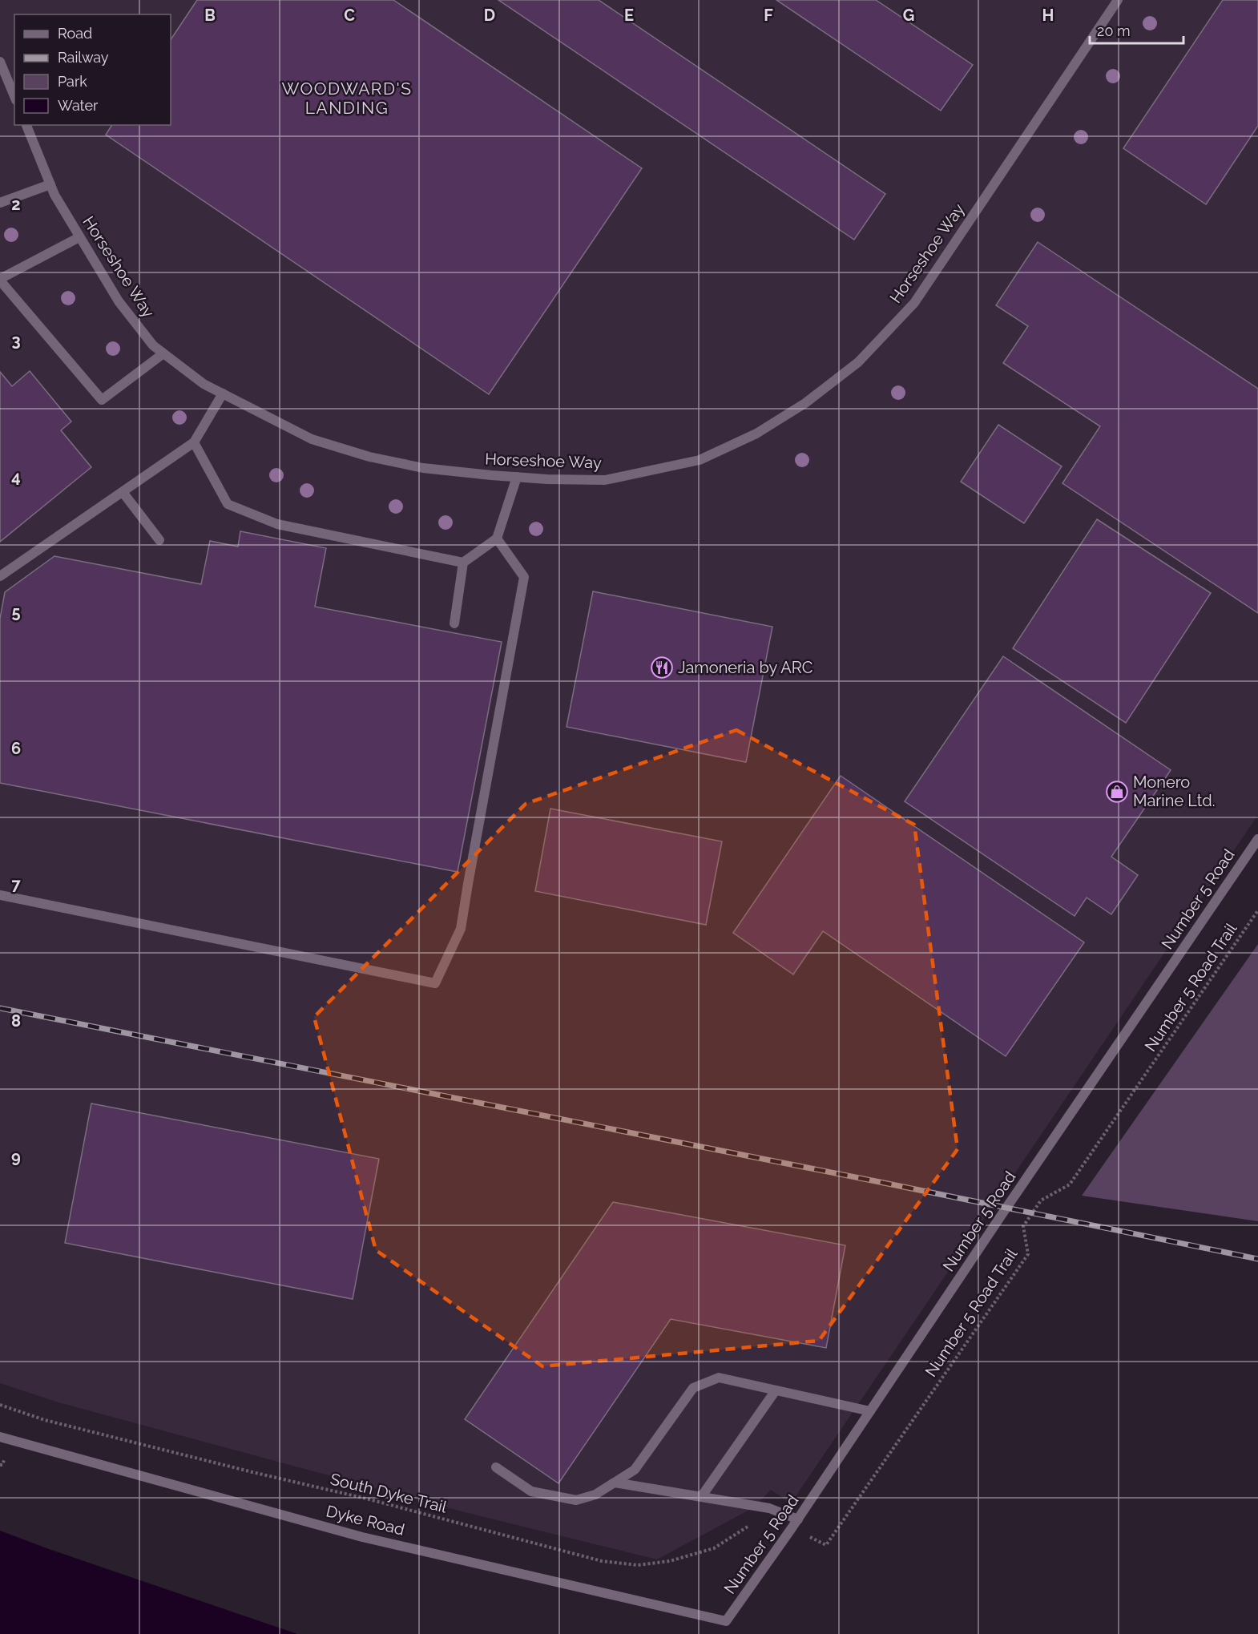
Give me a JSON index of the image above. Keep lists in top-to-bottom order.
{
  "streets": {
    "street": ["Horseshoe Way", "Number 5 Road", "Dyke Road"],
    "path": ["Number 5 Road Trail", "South Dyke Trail"]
  },
  "crossings": [
    ["Number 5 Road", "Dyke Road"]
  ],
  "districts": ["WOODWARD'S LANDING"],
  "places": {
    "restaurant": ["Jamoneria by ARC"],
    "shop": ["Monero Marine Ltd."]
  },
  "legend": [
    "Road",
    "Railway",
    "Park",
    "Water"
  ],
  "scale_bar": "20 m",
  "grid": {
    "columns": [
      "B",
      "C",
      "D",
      "E",
      "F",
      "G",
      "H"
    ],
    "rows": [
      "2",
      "3",
      "4",
      "5",
      "6",
      "7",
      "8",
      "9"
    ]
  }
}
